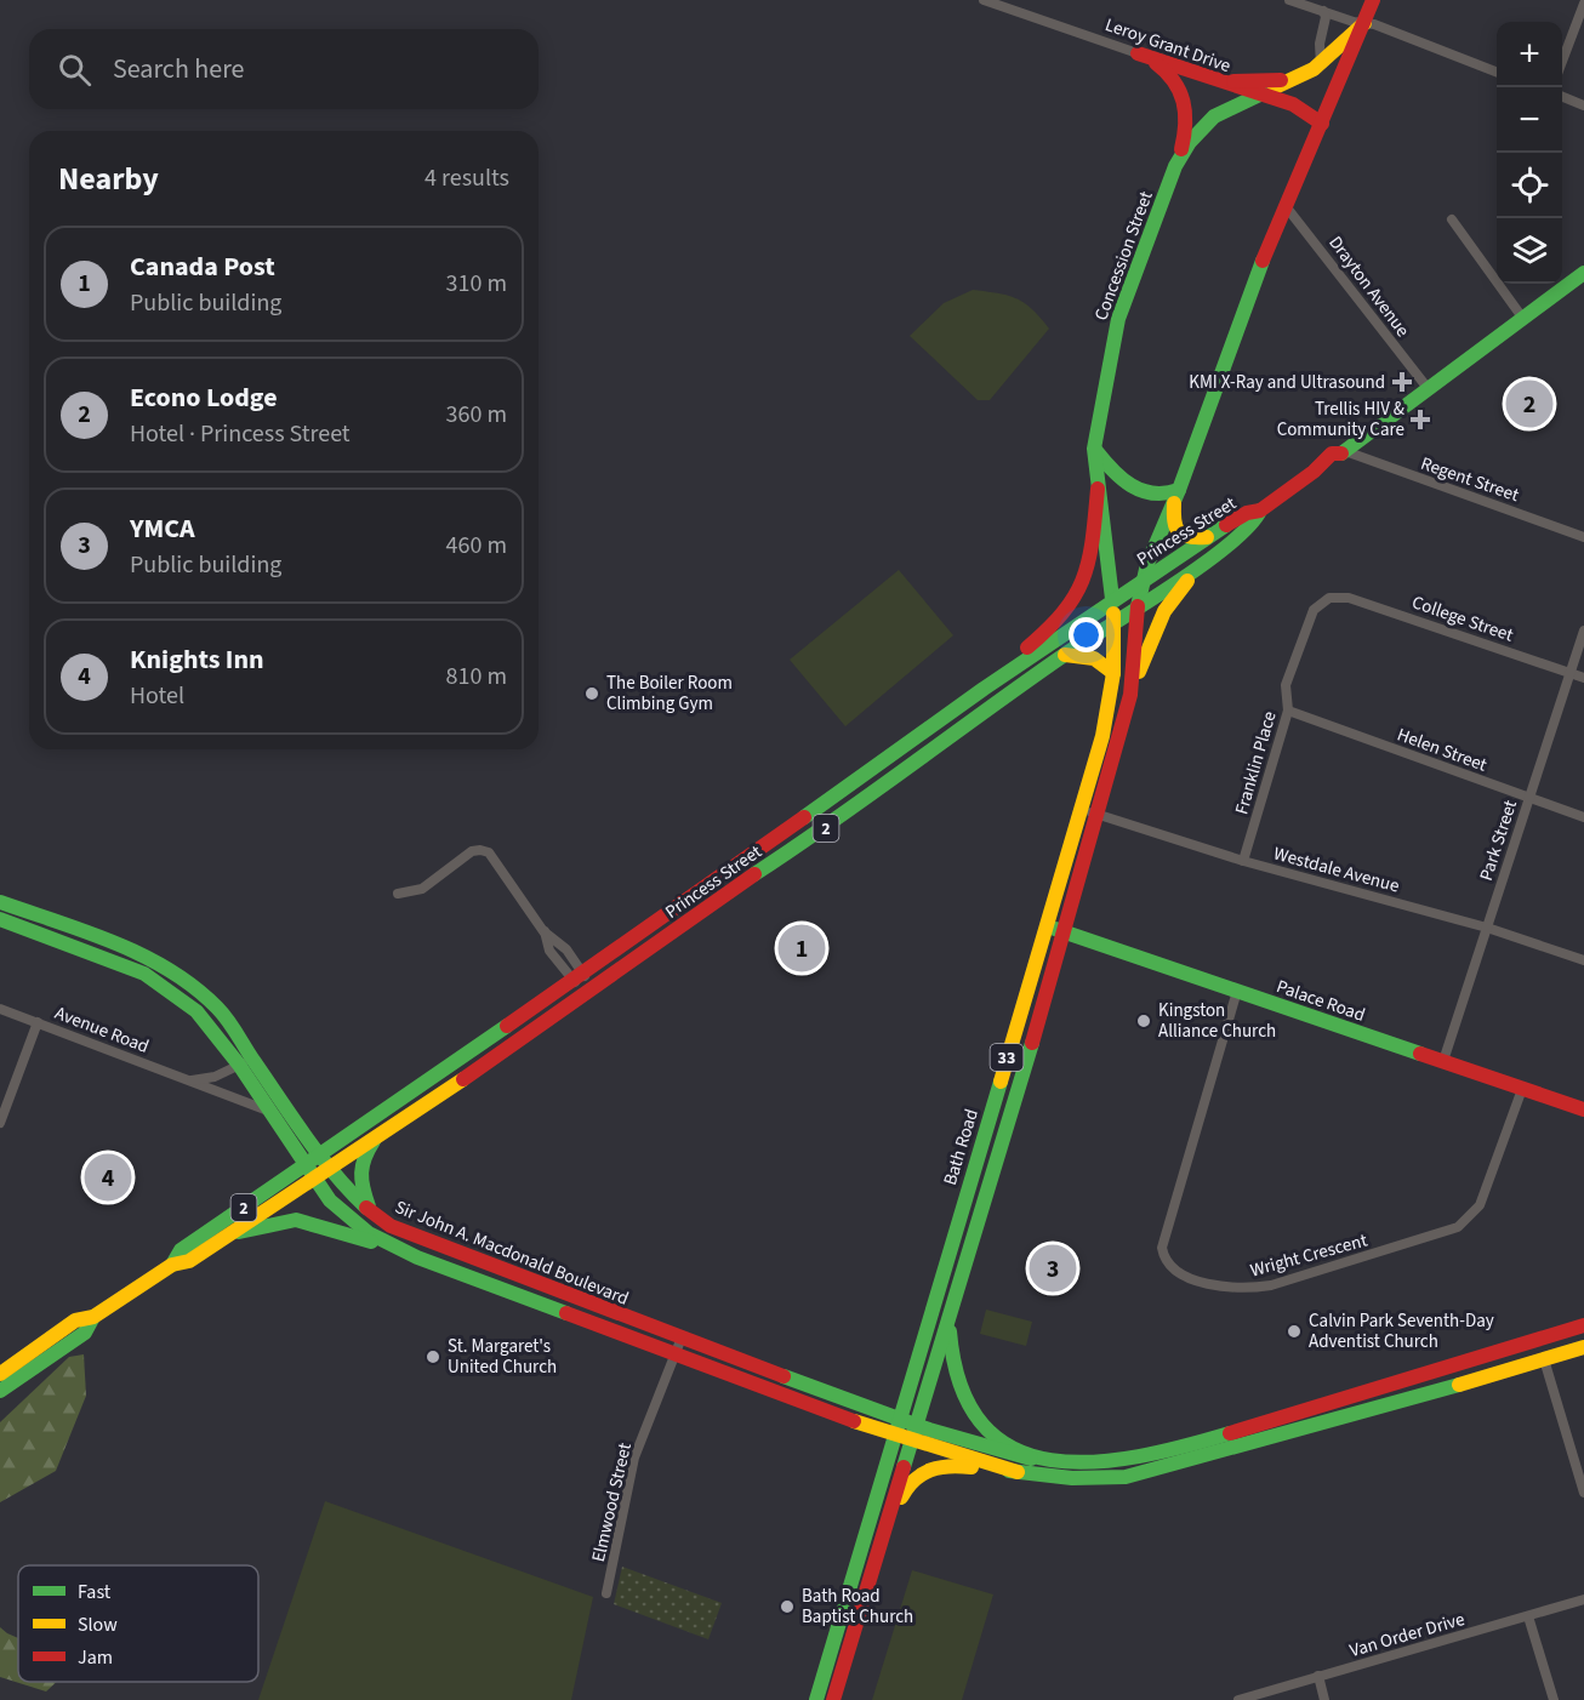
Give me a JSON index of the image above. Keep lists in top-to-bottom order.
{
  "streets": {
    "main road": [
      "Leroy Grant Drive",
      "Concession Street",
      "Princess Street",
      "2",
      "Palace Road",
      "33",
      "Bath Road",
      "Sir John A. Macdonald Boulevard"
    ],
    "street": [
      "Drayton Avenue",
      "Regent Street",
      "College Street",
      "Helen Street",
      "Franklin Place",
      "Park Street",
      "Westdale Avenue",
      "Avenue Road",
      "Wright Crescent",
      "Elmwood Street",
      "Van Order Drive"
    ]
  },
  "crossings": [
    ["Leroy Grant Drive", "Concession Street"],
    ["Concession Street", "Drayton Avenue"],
    ["Concession Street", "Princess Street"],
    ["Concession Street", "Bath Road"],
    ["Drayton Avenue", "Princess Street"],
    ["Regent Street", "Princess Street"],
    ["Princess Street", "Bath Road"],
    ["Princess Street", "Sir John A. Macdonald Boulevard"],
    ["College Street", "Franklin Place"],
    ["College Street", "Park Street"],
    ["Helen Street", "Franklin Place"],
    ["Helen Street", "Park Street"],
    ["Franklin Place", "Westdale Avenue"],
    ["Park Street", "Westdale Avenue"],
    ["Park Street", "Palace Road"],
    ["Westdale Avenue", "Bath Road"],
    ["Palace Road", "Bath Road"],
    ["Palace Road", "Wright Crescent"],
    ["Avenue Road", "Sir John A. Macdonald Boulevard"],
    ["Bath Road", "Sir John A. Macdonald Boulevard"],
    ["Sir John A. Macdonald Boulevard", "Elmwood Street"]
  ],
  "places": {
    "health": ["KMI X-Ray and Ultrasound", "Trellis HIV & Community Care"],
    "other": [
      "The Boiler Room Climbing Gym",
      "Kingston Alliance Church",
      "Calvin Park Seventh-Day Adventist Church",
      "St. Margaret's United Church",
      "Bath Road Baptist Church"
    ]
  },
  "legend": ["Fast", "Slow", "Jam"],
  "page": {
    "map_buttons": ["+", "−"],
    "search": "Search here",
    "heading": ["Nearby", "4 results"],
    "list": [
      {
        "mark": "1",
        "name": "Canada Post",
        "note": "Public building",
        "value": "310 m"
      },
      {
        "mark": "2",
        "name": "Econo Lodge",
        "note": "Hotel · Princess Street",
        "value": "360 m"
      },
      {
        "mark": "3",
        "name": "YMCA",
        "note": "Public building",
        "value": "460 m"
      },
      {
        "mark": "4",
        "name": "Knights Inn",
        "note": "Hotel",
        "value": "810 m"
      }
    ],
    "pins": [
      "2",
      "1",
      "4",
      "3"
    ]
  }
}
